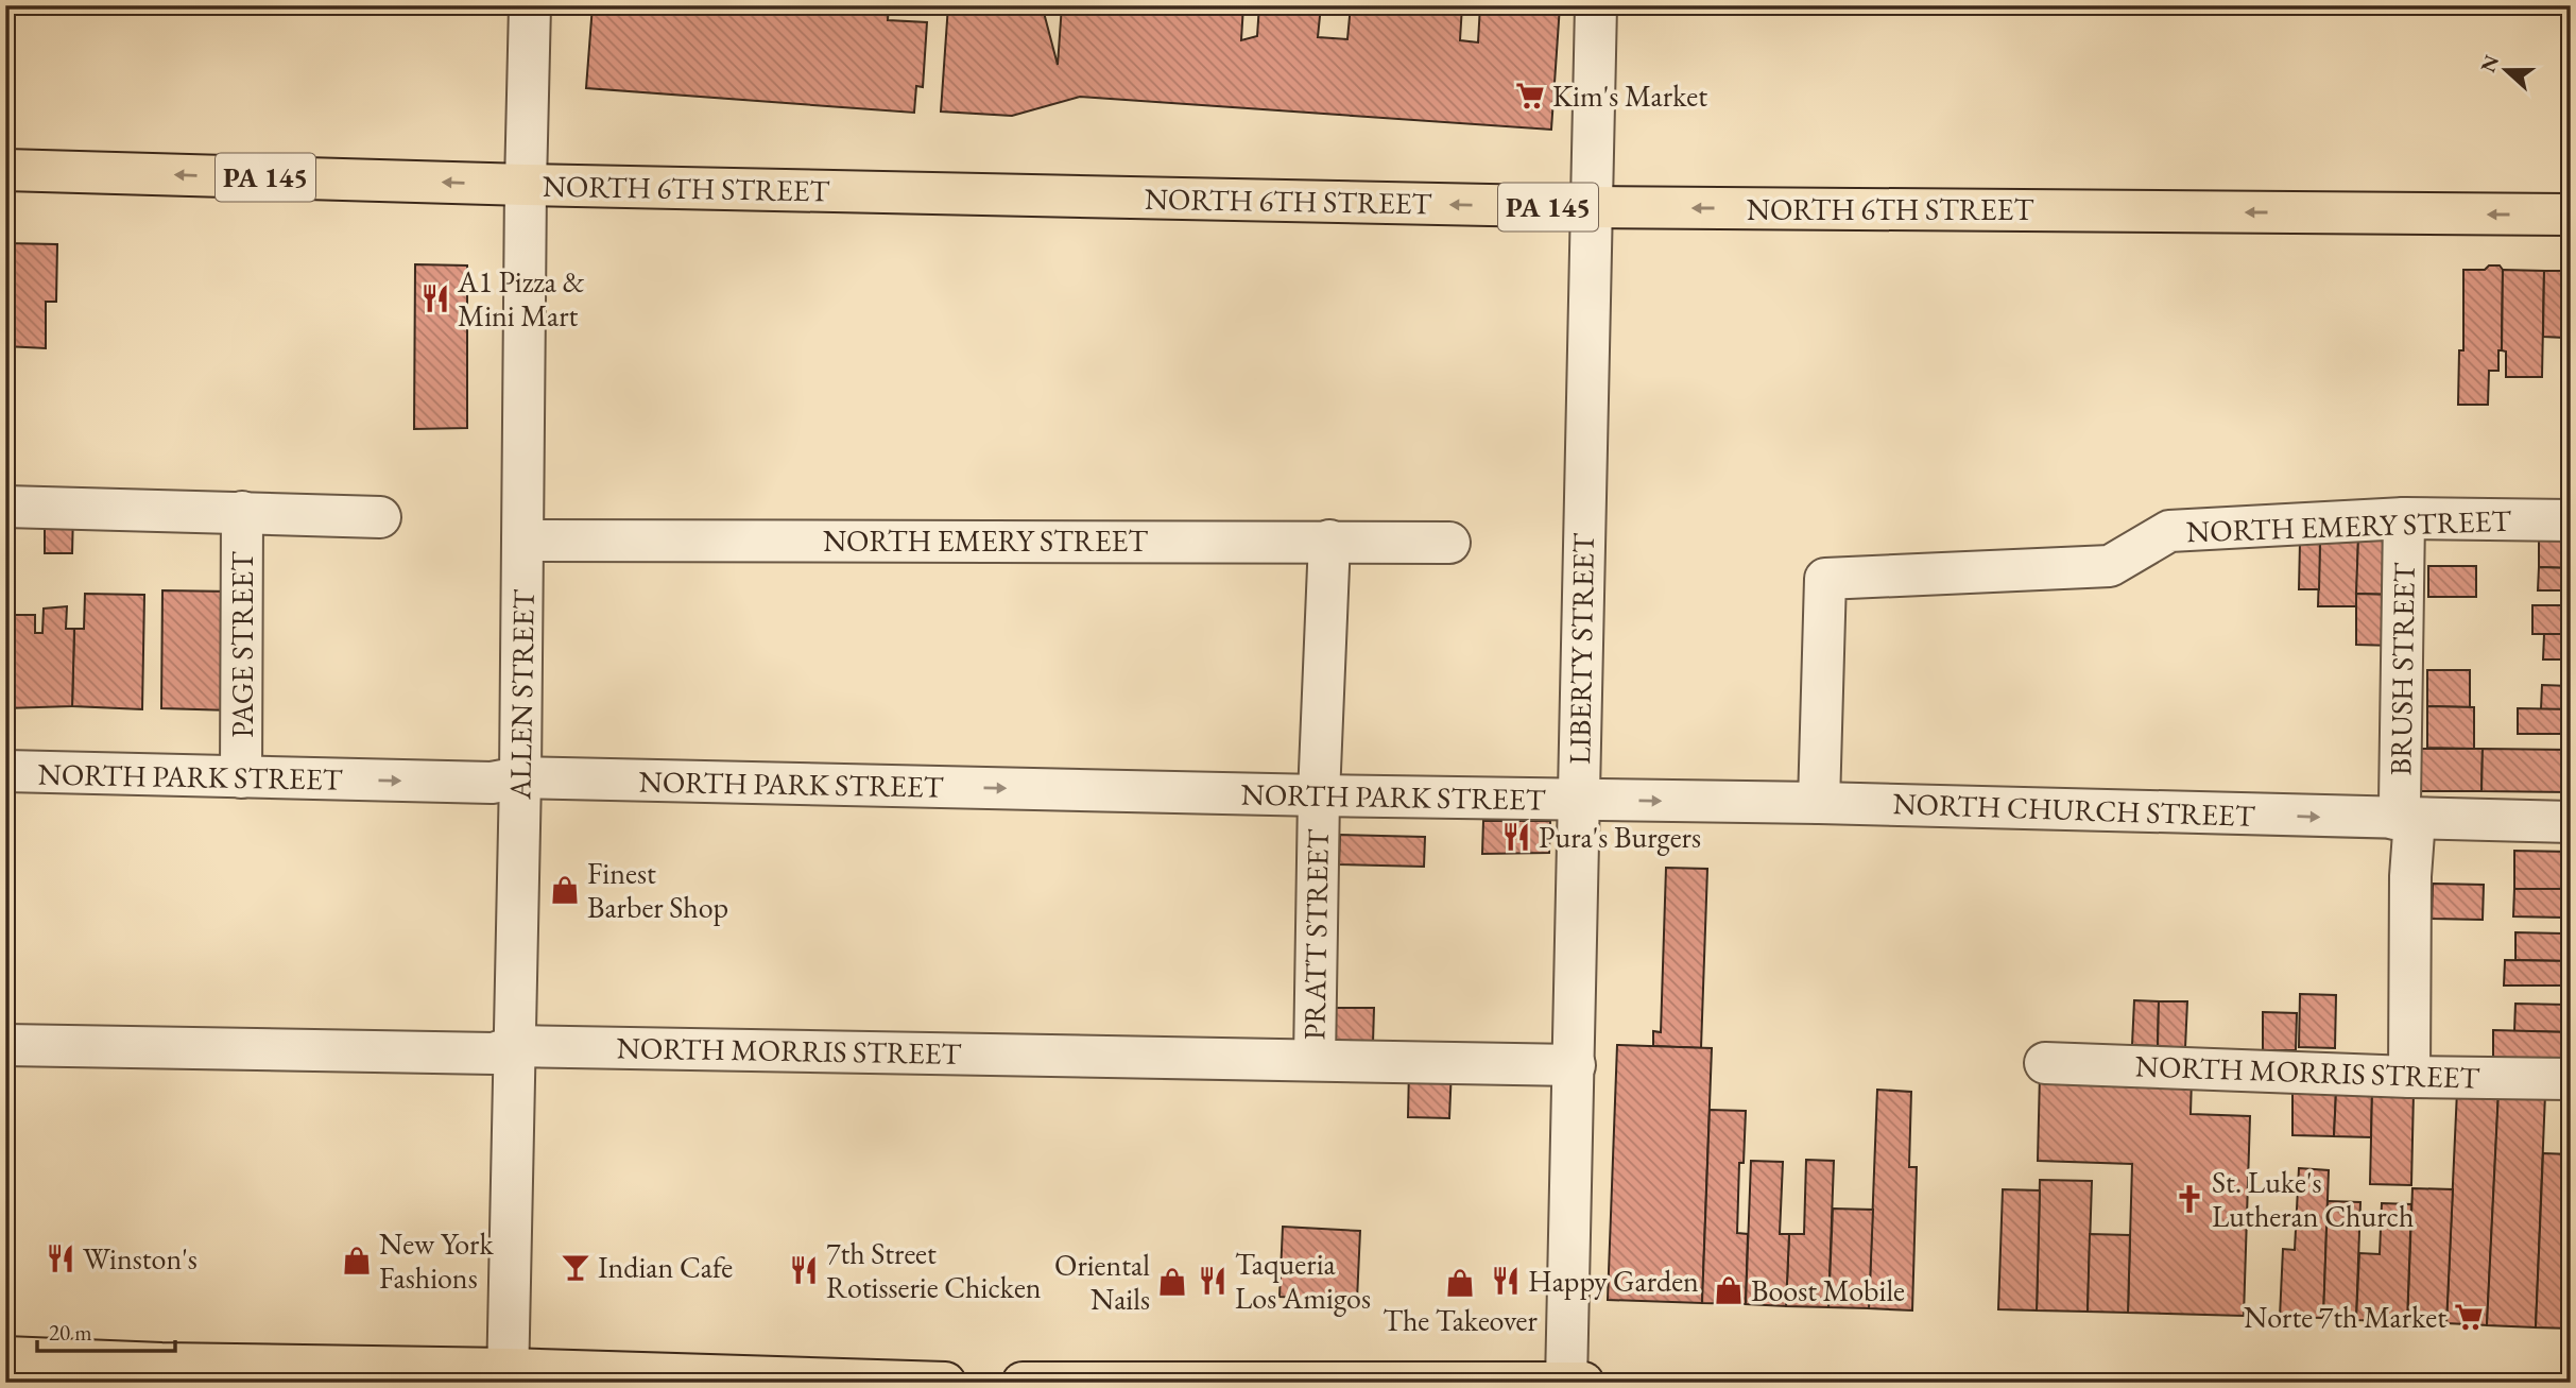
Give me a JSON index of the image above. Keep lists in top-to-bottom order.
{
  "streets": {
    "main road": ["PA 145", "NORTH 6TH STREET"],
    "street": [
      "NORTH EMERY STREET",
      "PAGE STREET",
      "LIBERTY STREET",
      "BRUSH STREET",
      "ALLEN STREET",
      "NORTH PARK STREET",
      "NORTH CHURCH STREET",
      "PRATT STREET",
      "NORTH MORRIS STREET"
    ]
  },
  "crossings": [
    ["NORTH 6TH STREET", "LIBERTY STREET"],
    ["NORTH 6TH STREET", "ALLEN STREET"],
    ["NORTH EMERY STREET", "BRUSH STREET"],
    ["NORTH EMERY STREET", "ALLEN STREET"],
    ["NORTH EMERY STREET", "NORTH CHURCH STREET"],
    ["NORTH EMERY STREET", "PRATT STREET"],
    ["PAGE STREET", "NORTH PARK STREET"],
    ["LIBERTY STREET", "NORTH PARK STREET"],
    ["LIBERTY STREET", "NORTH CHURCH STREET"],
    ["LIBERTY STREET", "NORTH MORRIS STREET"],
    ["BRUSH STREET", "NORTH CHURCH STREET"],
    ["BRUSH STREET", "NORTH MORRIS STREET"],
    ["ALLEN STREET", "NORTH PARK STREET"],
    ["ALLEN STREET", "NORTH MORRIS STREET"],
    ["NORTH PARK STREET", "NORTH CHURCH STREET"],
    ["NORTH PARK STREET", "PRATT STREET"],
    ["PRATT STREET", "NORTH MORRIS STREET"]
  ],
  "one_way": ["NORTH 6TH STREET", "NORTH PARK STREET", "NORTH CHURCH STREET"],
  "places": {
    "supermarket": ["Kim's Market", "Norte 7th Market"],
    "restaurant": [
      "A1 Pizza & Mini Mart",
      "Pura's Burgers",
      "Winston's",
      "7th Street Rotisserie Chicken",
      "Taqueria Los Amigos",
      "Happy Garden"
    ],
    "shop": [
      "Finest Barber Shop",
      "New York Fashions",
      "Oriental Nails",
      "The Takeover",
      "Boost Mobile"
    ],
    "church": ["St. Luke's Lutheran Church"],
    "bar": ["Indian Cafe"]
  },
  "scale_bar": "20 m",
  "north": "left"
}
